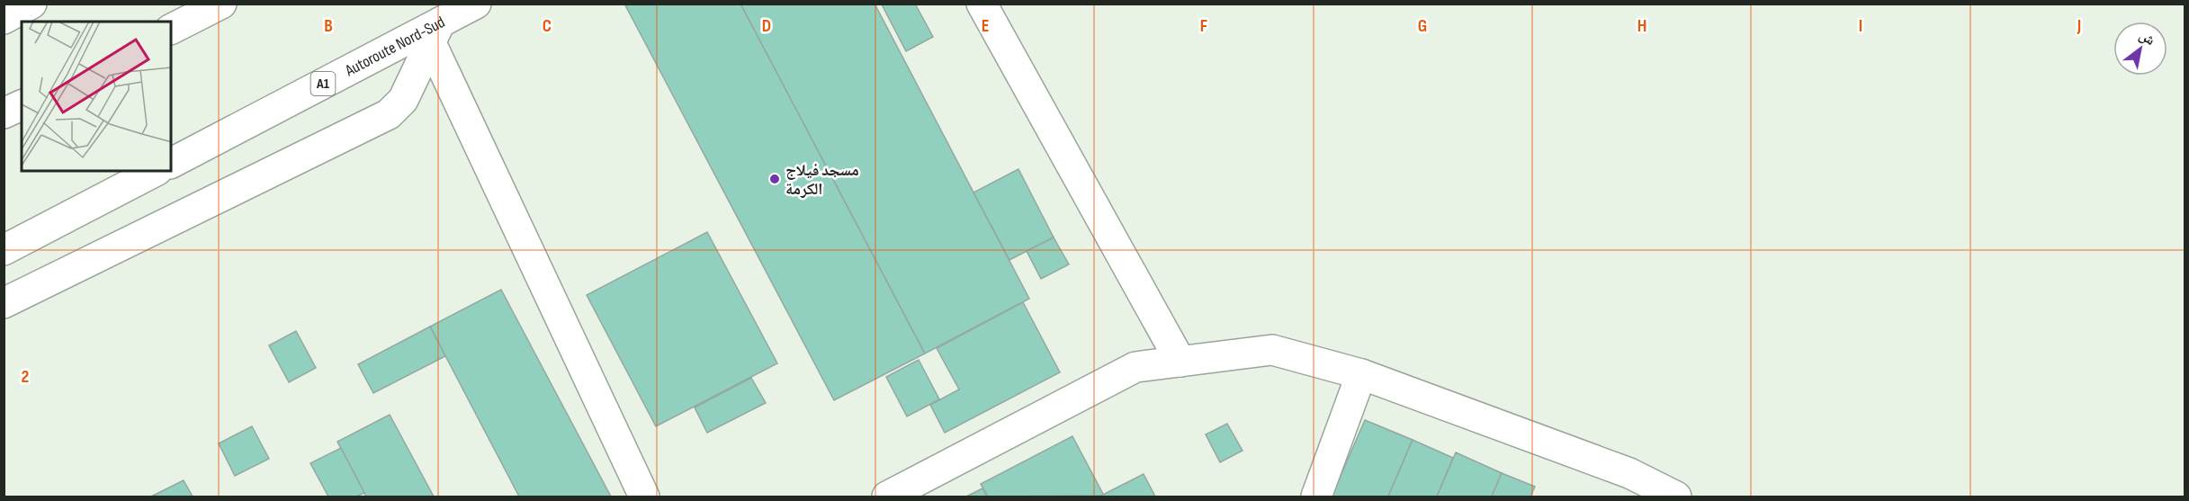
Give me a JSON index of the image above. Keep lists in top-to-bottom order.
{
  "streets": {
    "main road": ["Autoroute Nord-Sud", "A1"]
  },
  "places": ["مسجد فيلاج الكرمة"],
  "north": "top right",
  "grid": {
    "columns": [
      "B",
      "C",
      "D",
      "E",
      "F",
      "G",
      "H",
      "I",
      "J"
    ],
    "rows": ["2"]
  }
}
